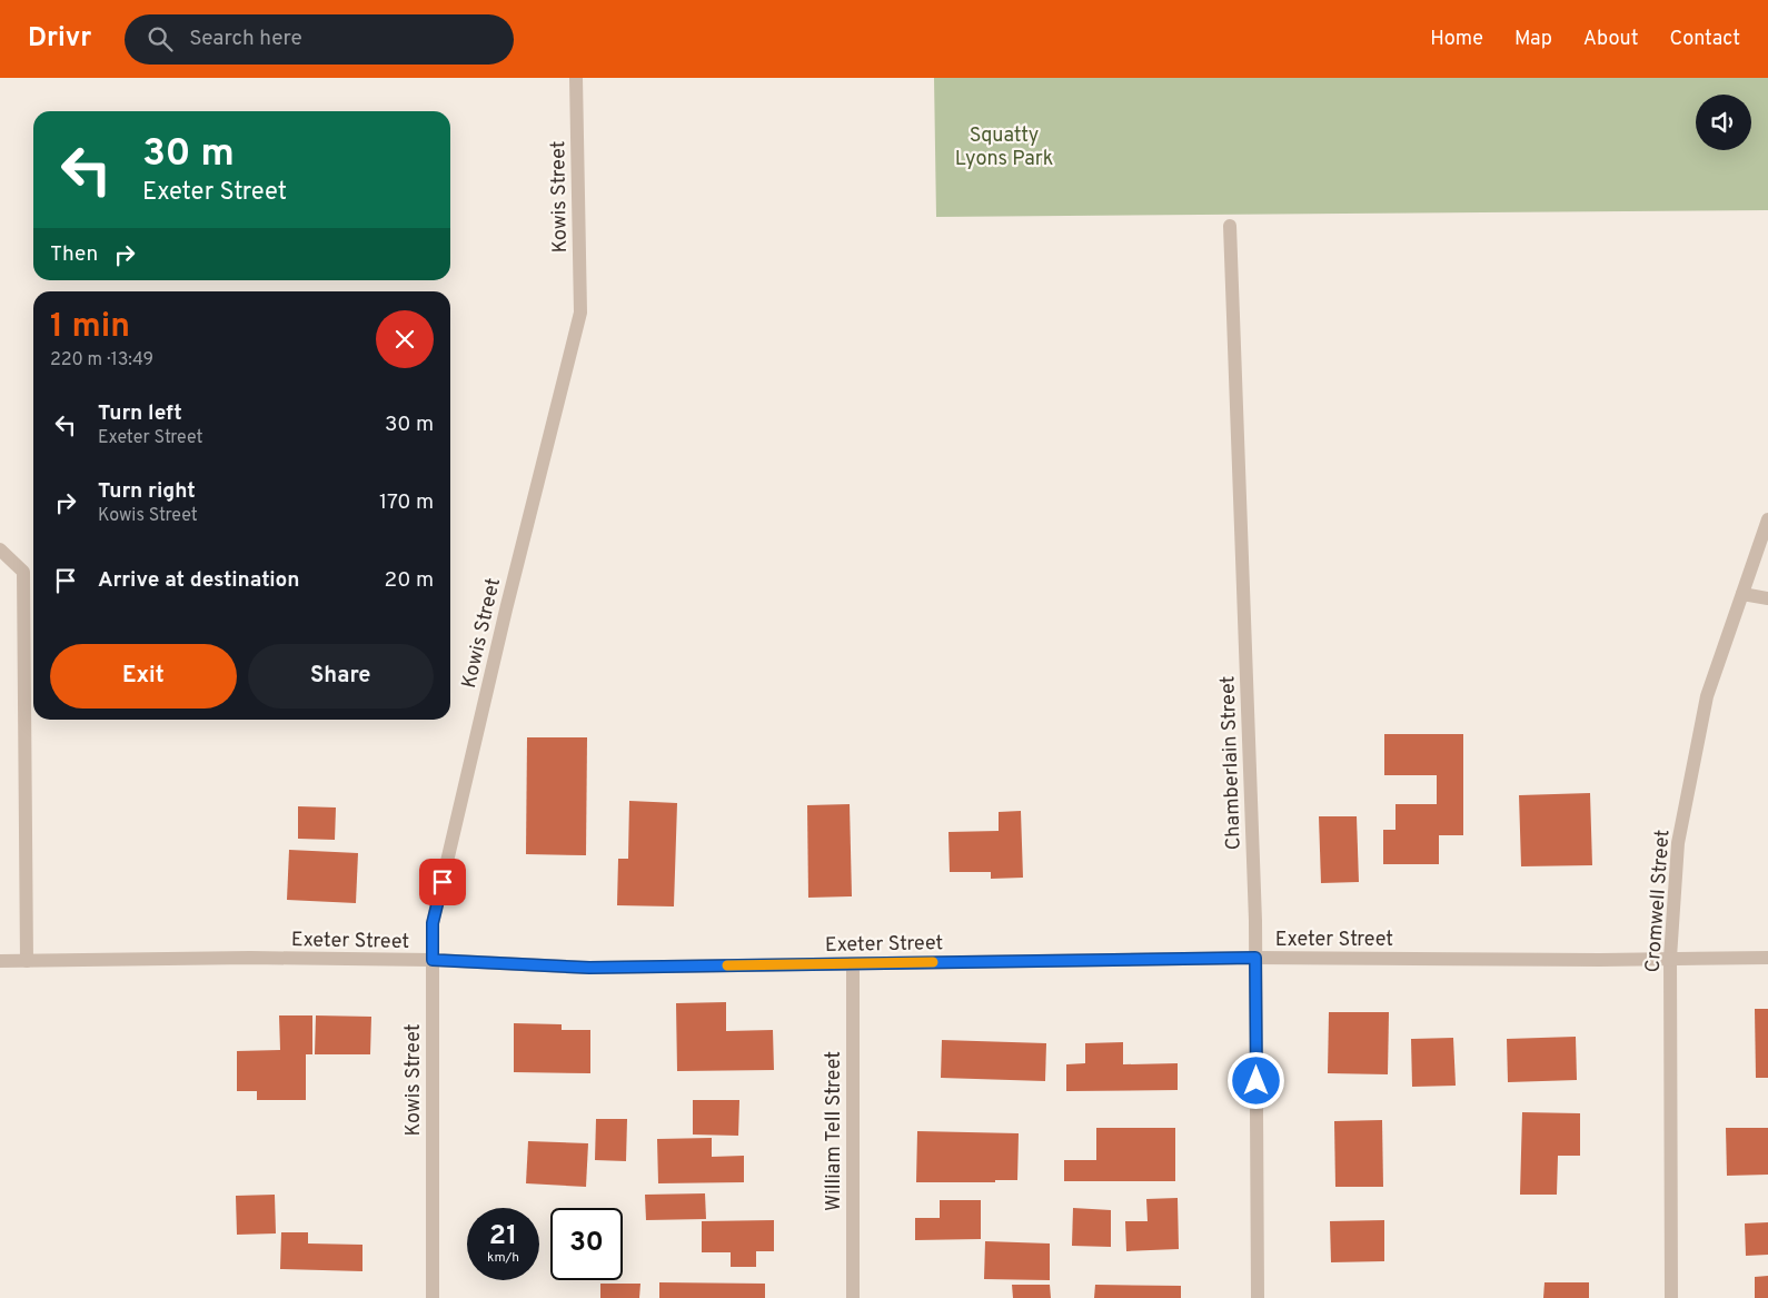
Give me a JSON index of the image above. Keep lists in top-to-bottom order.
{
  "streets": {
    "street": [
      "Kowis Street",
      "Chamberlain Street",
      "Cromwell Street",
      "Exeter Street",
      "William Tell Street"
    ]
  },
  "crossings": [
    ["Kowis Street", "Exeter Street"],
    ["Chamberlain Street", "Exeter Street"],
    ["Cromwell Street", "Exeter Street"],
    ["Exeter Street", "William Tell Street"]
  ],
  "parks": ["Squatty Lyons Park"],
  "page": {
    "header": "Drivr",
    "search": "Search here",
    "nav": [
      "Home",
      "Map",
      "About",
      "Contact"
    ],
    "turn": ["30 m", "Exeter Street"],
    "then": "Then",
    "heading": ["1 min", "220 m · 13:49"],
    "list": [
      {
        "name": "Turn left",
        "note": "Exeter Street",
        "value": "30 m"
      },
      {
        "name": "Turn right",
        "note": "Kowis Street",
        "value": "170 m"
      },
      {
        "name": "Arrive at destination",
        "value": "20 m"
      }
    ],
    "buttons": ["Exit", "Share"],
    "speed": "21 km/h",
    "limit": "30"
  }
}
